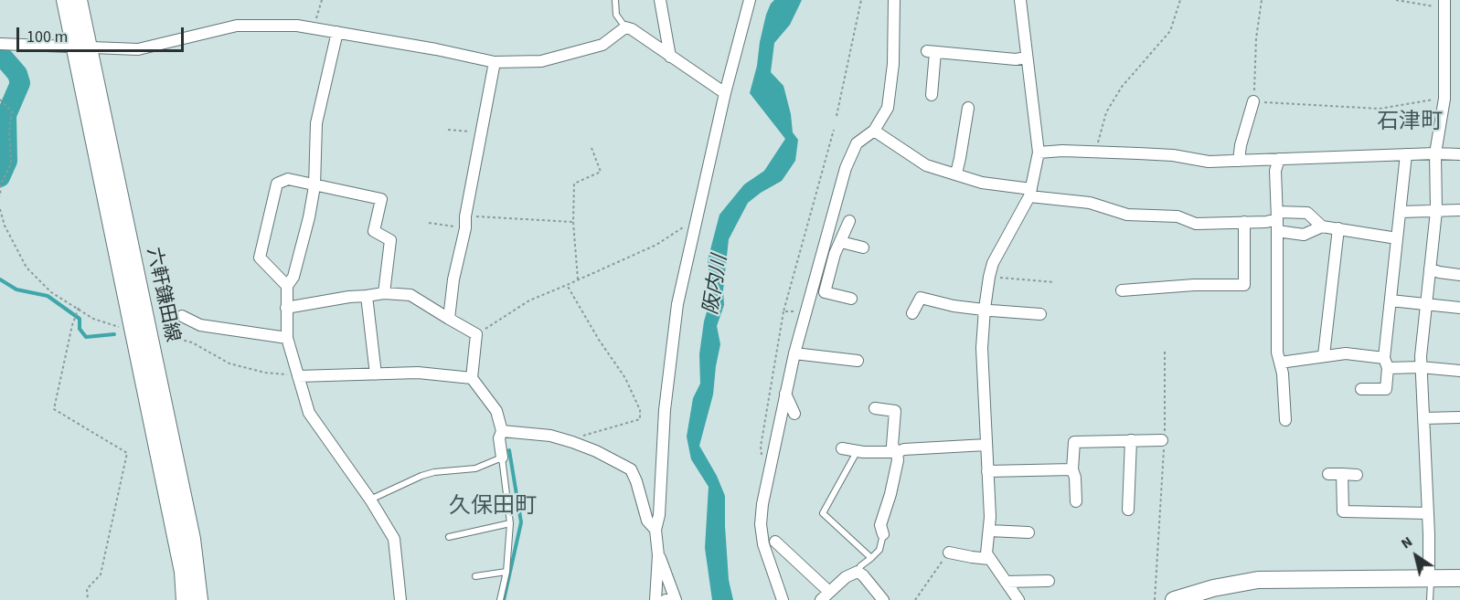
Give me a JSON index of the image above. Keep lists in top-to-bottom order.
{
  "streets": {
    "main road": ["六軒鎌田線"]
  },
  "districts": ["石津町", "久保田町"],
  "water": ["阪内川"],
  "scale_bar": "100 m",
  "north": "top left"
}
